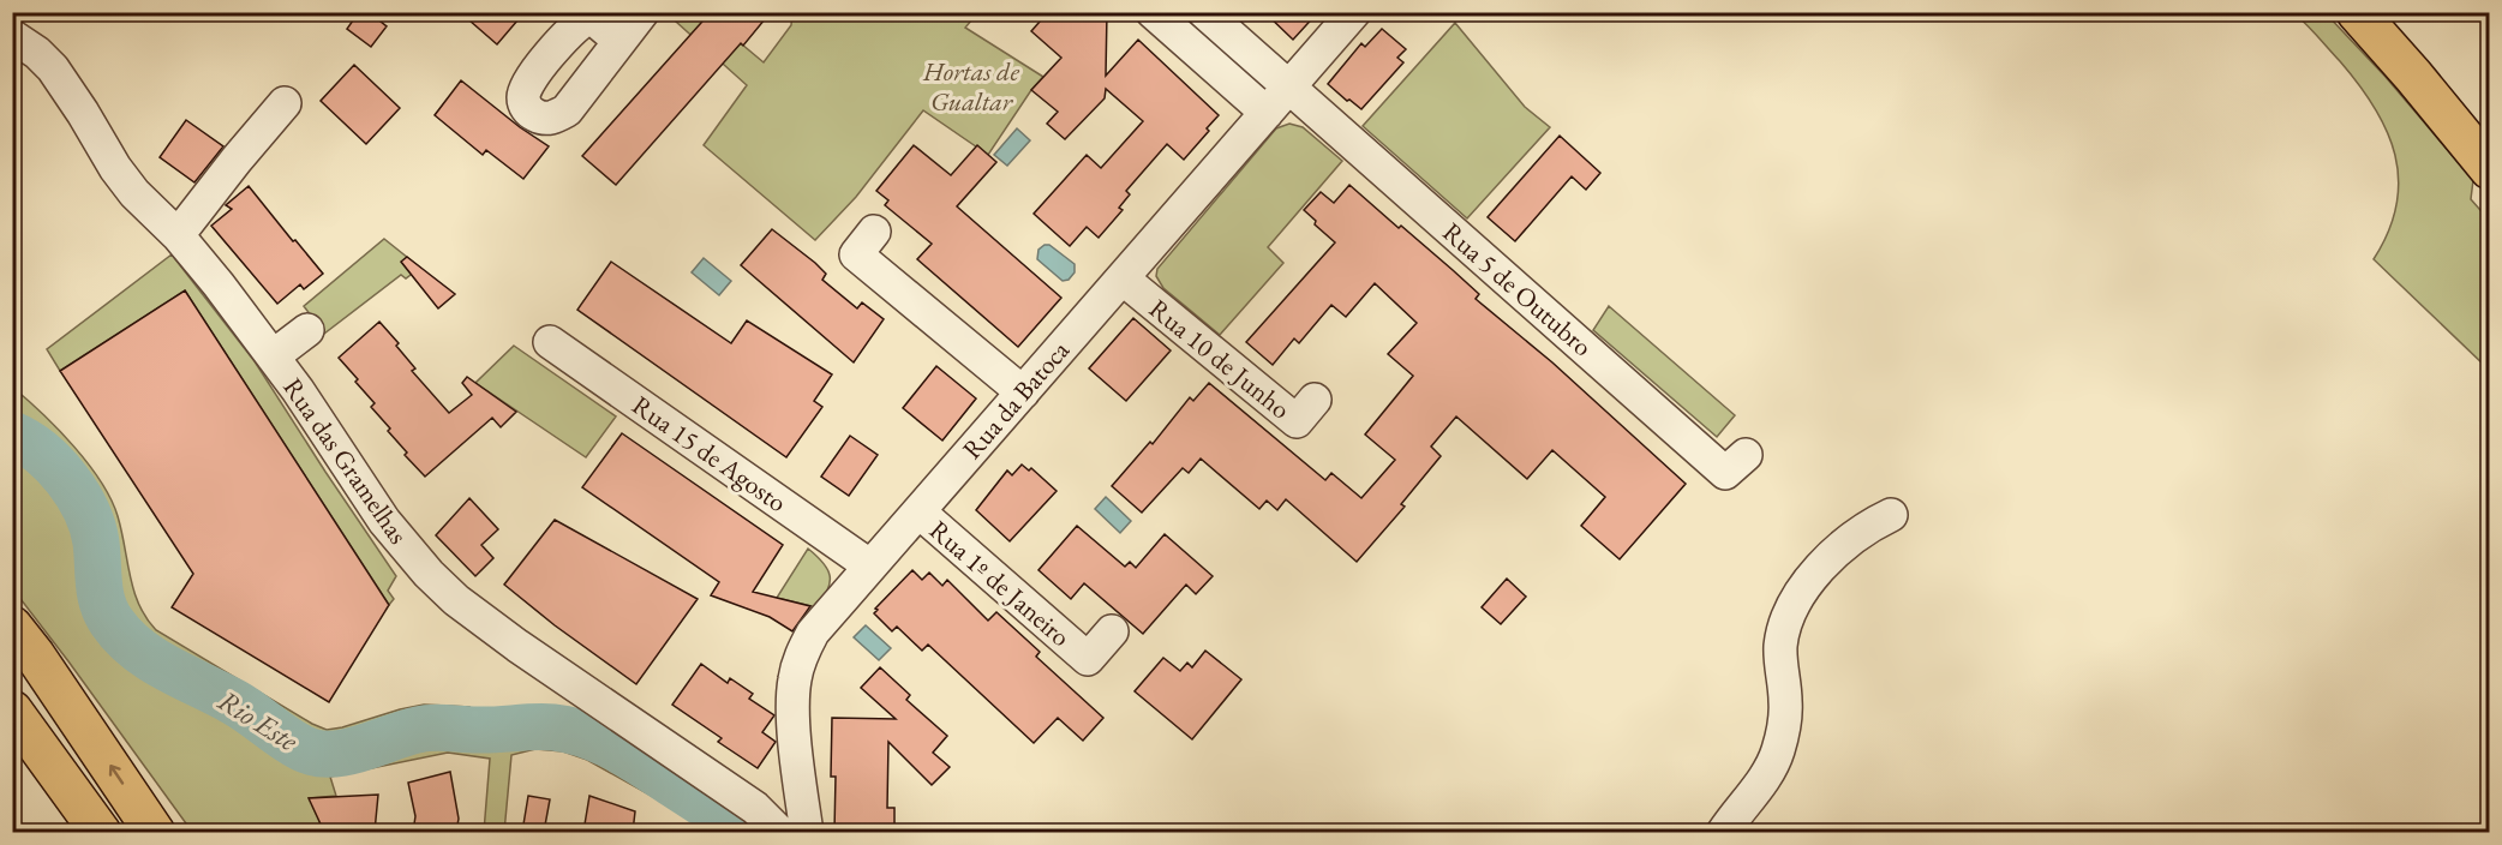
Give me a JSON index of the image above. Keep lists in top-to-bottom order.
{
  "streets": {
    "street": [
      "Rua 5 de Outubro",
      "Rua 10 de Junho",
      "Rua da Batoca",
      "Rua 15 de Agosto",
      "Rua das Gramelhas",
      "Rua 1º de Janeiro"
    ]
  },
  "crossings": [
    ["Rua 5 de Outubro", "Rua da Batoca"],
    ["Rua 10 de Junho", "Rua da Batoca"],
    ["Rua da Batoca", "Rua 15 de Agosto"],
    ["Rua da Batoca", "Rua 1º de Janeiro"]
  ],
  "water": ["Rio Este"],
  "parks": ["Hortas de Gualtar"]
}
